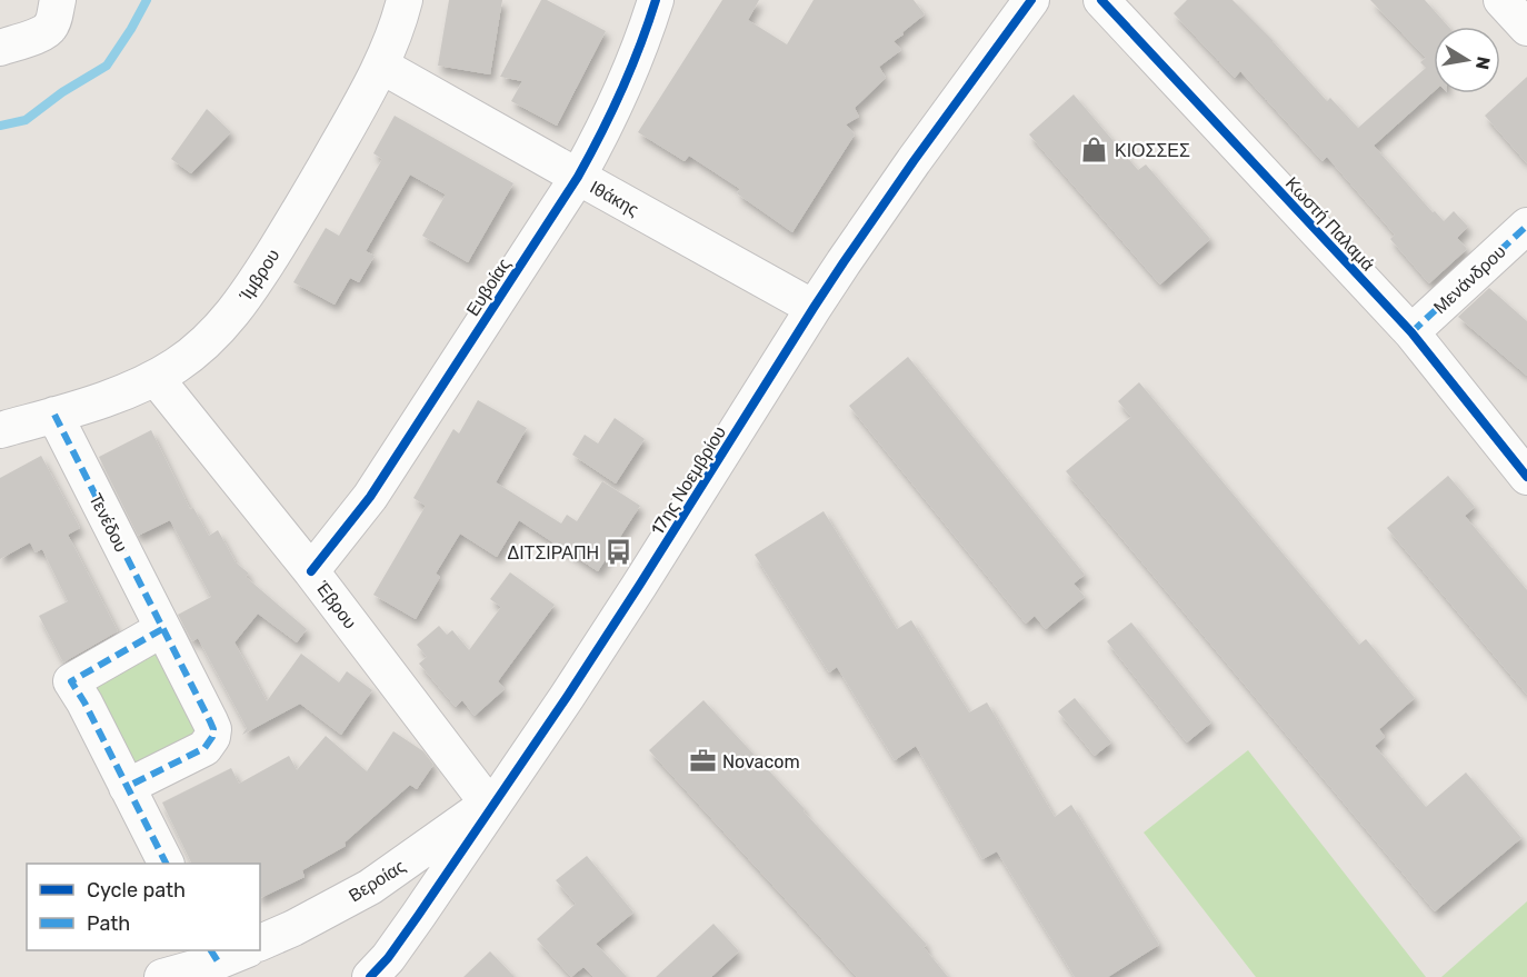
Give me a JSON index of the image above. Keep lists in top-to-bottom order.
{
  "streets": {
    "street": [
      "Ιθάκης",
      "Κωστή Παλαμά",
      "Ίμβρου",
      "Μενάνδρου",
      "Ευβοίας",
      "17ης Νοεμβρίου",
      "Τενέδου",
      "Έβρου",
      "Βεροίας"
    ]
  },
  "crossings": [
    ["Ιθάκης", "Ίμβρου"],
    ["Ιθάκης", "Ευβοίας"],
    ["Ιθάκης", "17ης Νοεμβρίου"],
    ["Κωστή Παλαμά", "Μενάνδρου"],
    ["Ίμβρου", "Τενέδου"],
    ["Ίμβρου", "Έβρου"],
    ["Ευβοίας", "Έβρου"],
    ["Έβρου", "Βεροίας"]
  ],
  "places": {
    "shop": ["ΚΙΟΣΣΕΣ"],
    "bus stop": ["ΔΙΤΣΙΡΑΠΗ"],
    "office": ["Novacom"]
  },
  "legend": ["Cycle path", "Path"],
  "north": "right"
}
